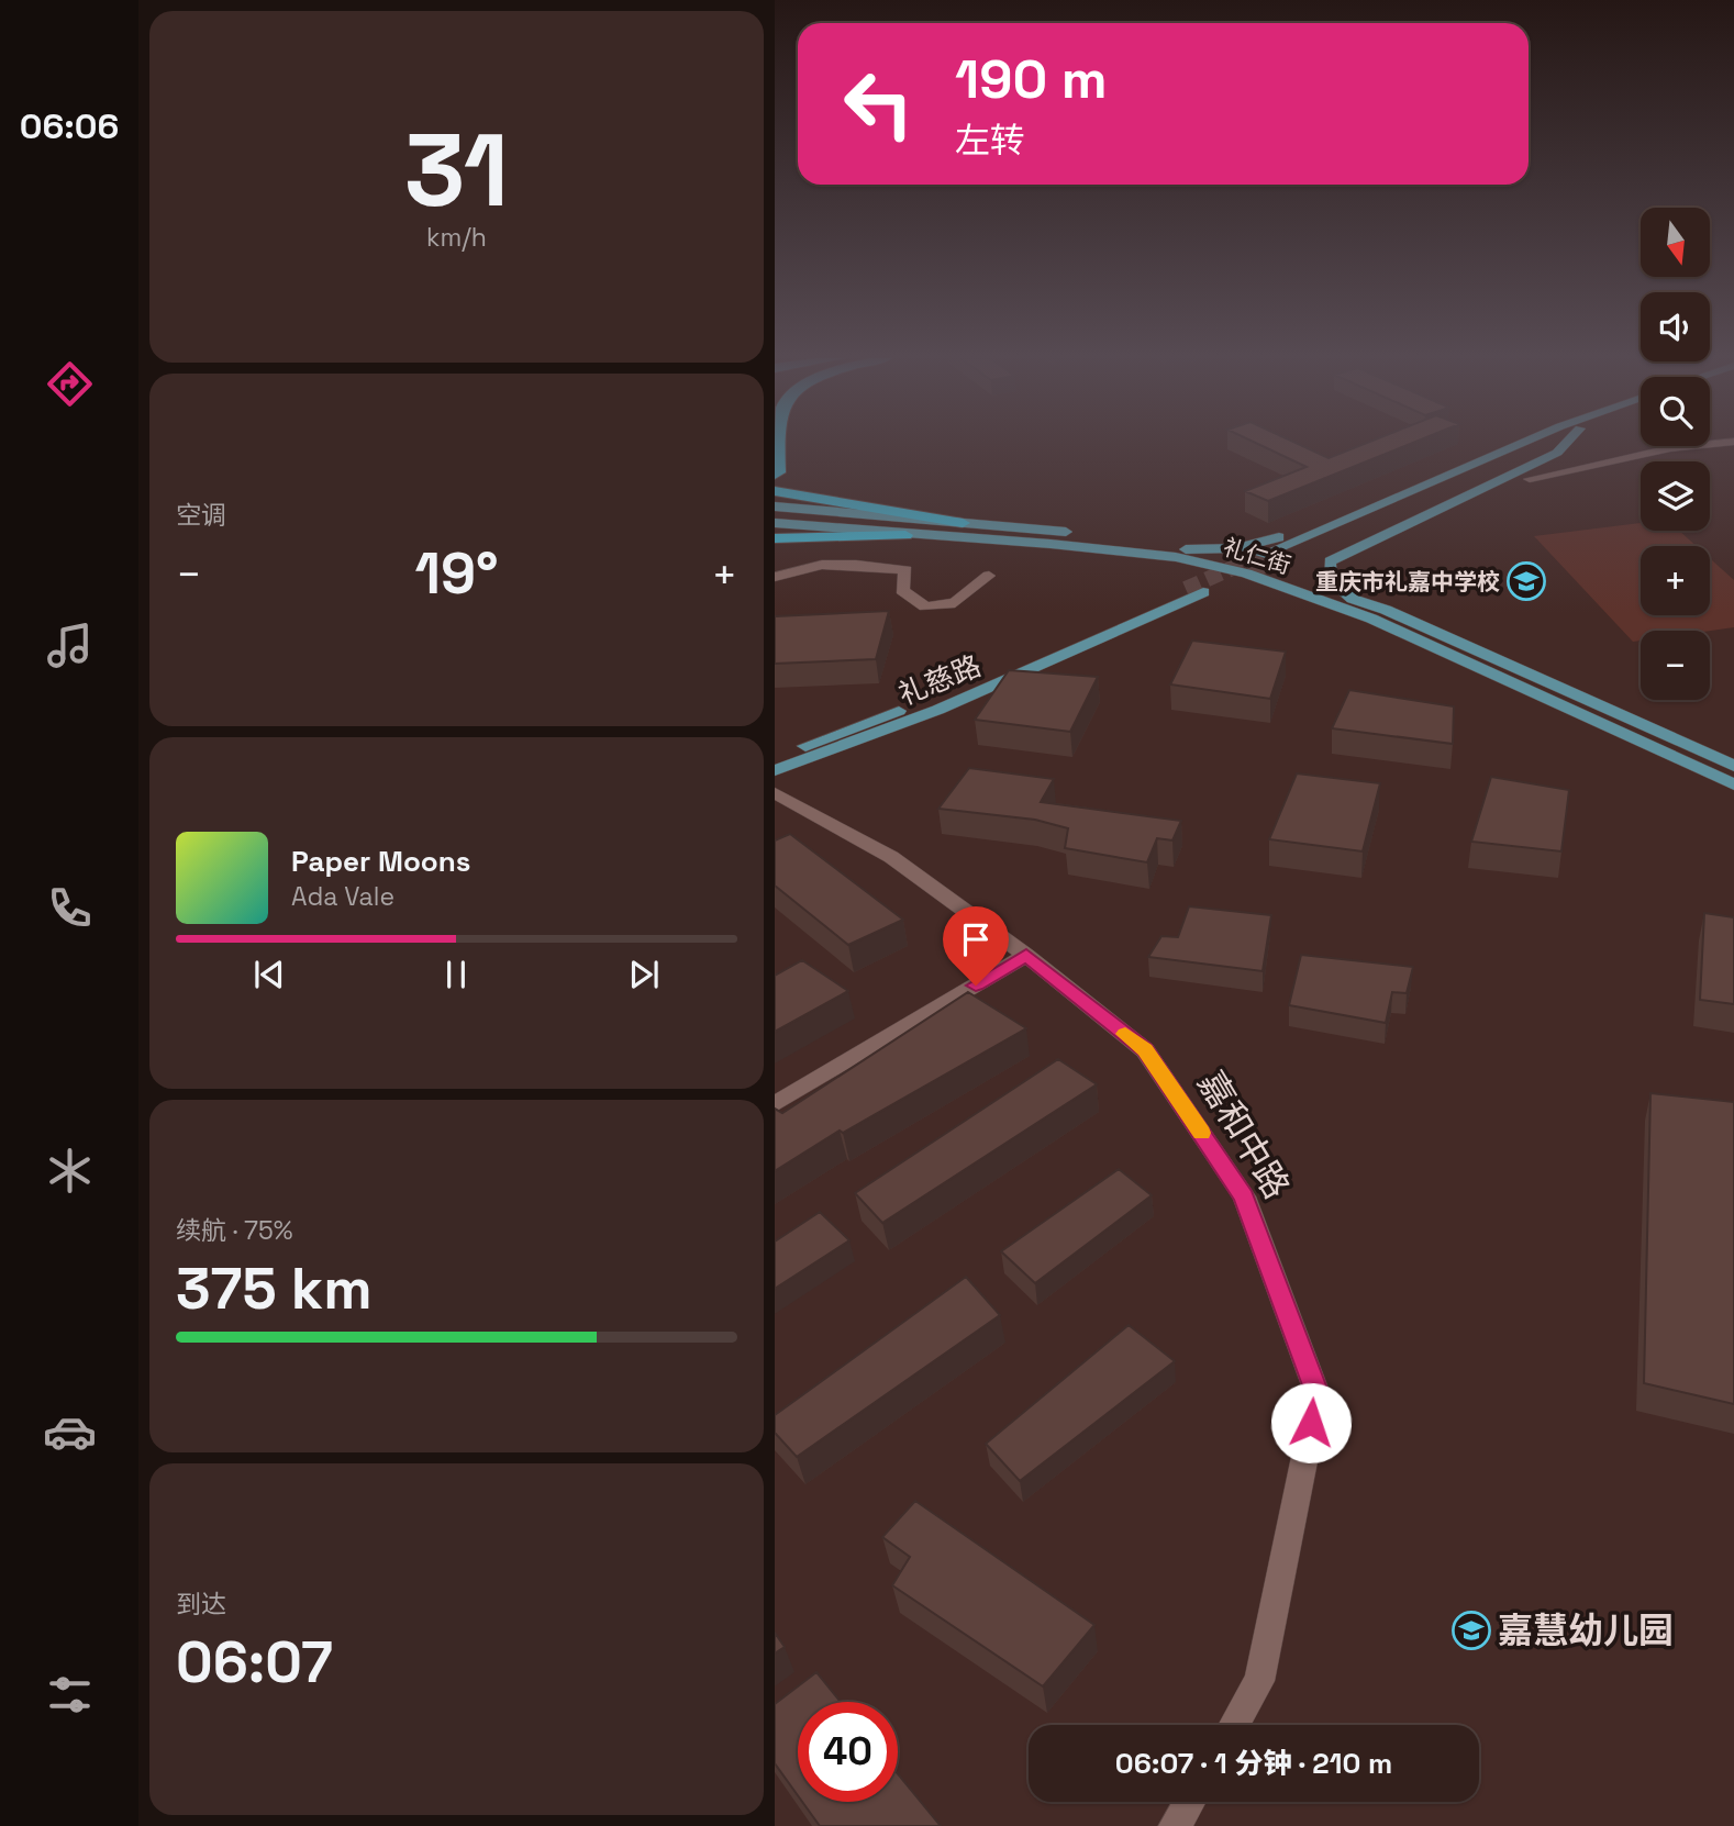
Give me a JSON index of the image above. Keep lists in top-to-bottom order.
{
  "streets": {
    "main road": ["礼仁街", "礼慈路"],
    "street": ["嘉和中路"]
  },
  "places": {
    "school or university": ["重庆市礼嘉中学校", "嘉慧幼儿园"]
  },
  "north": "bottom",
  "page": {
    "tabs": "06:06",
    "tile": [
      ["31", "km/h"],
      "空调",
      ["续航 · 75%", "375 km"],
      ["到达", "06:07"]
    ],
    "turn": ["190 m", "左转"],
    "map_buttons": ["+", "−"],
    "heat": ["−", "19°", "+"],
    "song": ["Paper Moons", "Ada Vale"],
    "limit": "40",
    "trip": "06:07 · 1 分钟 · 210 m"
  }
}
